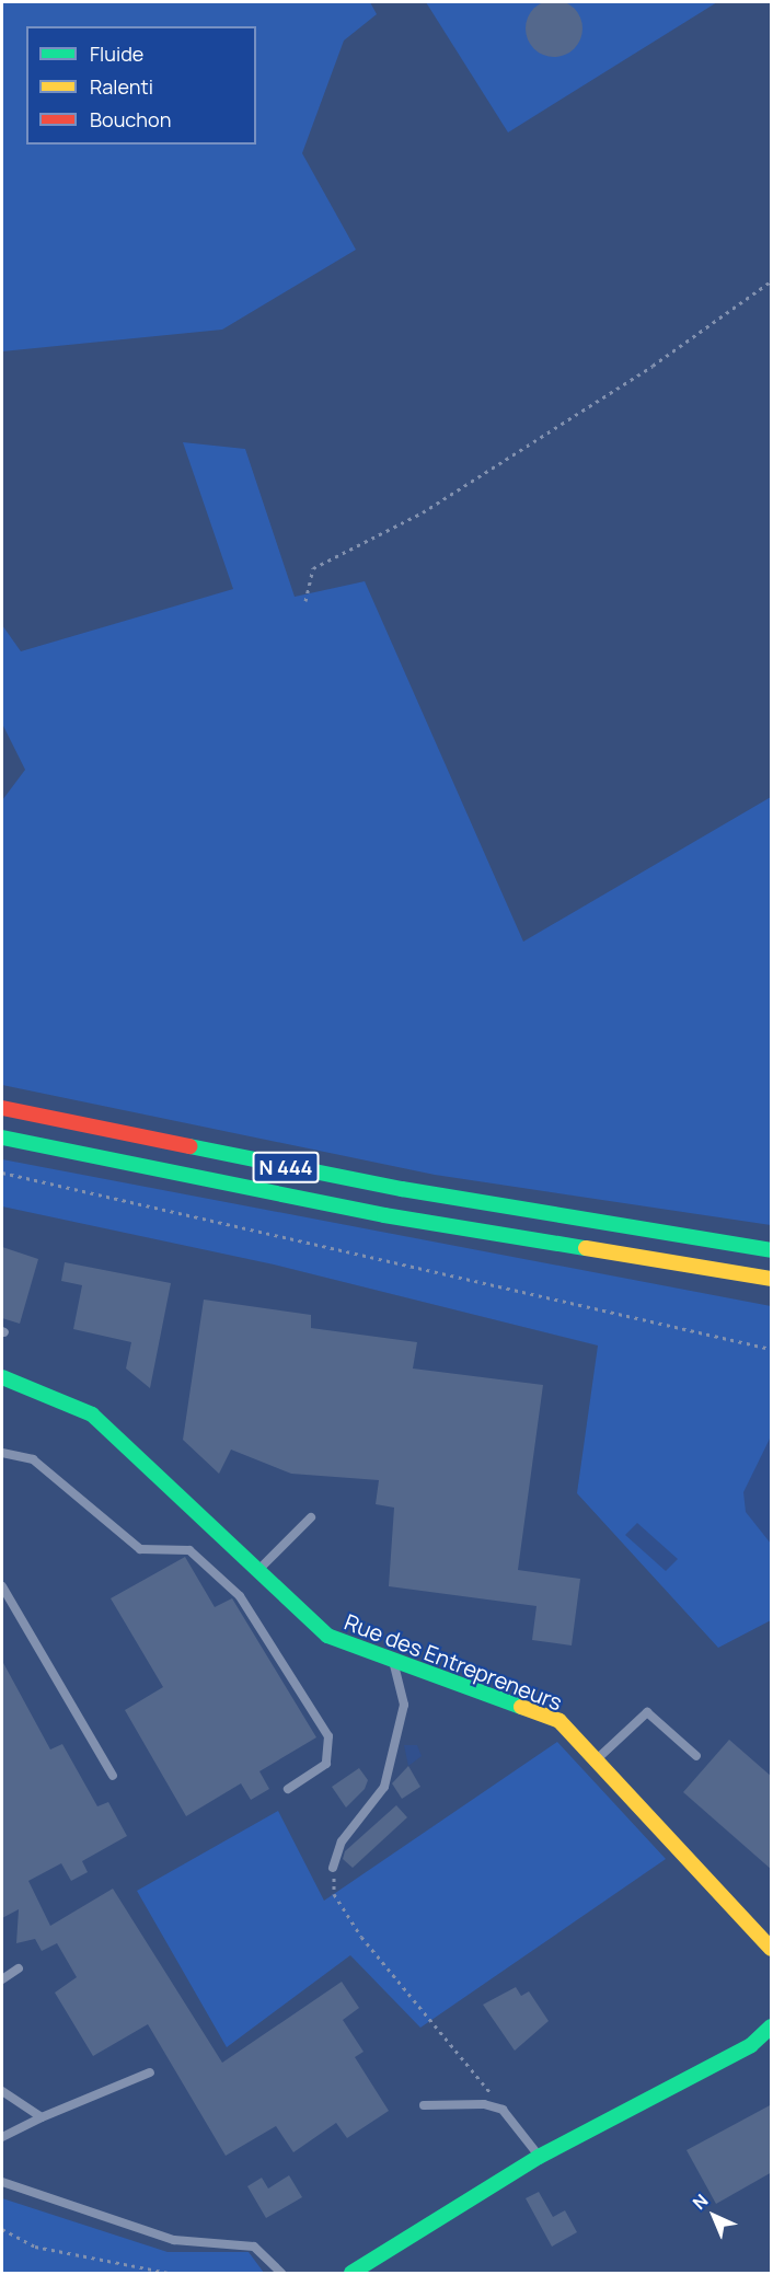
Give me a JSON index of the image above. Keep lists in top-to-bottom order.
{
  "streets": {
    "main road": ["N 444", "Rue des Entrepreneurs"]
  },
  "legend": ["Fluide", "Ralenti", "Bouchon"],
  "north": "top left"
}
